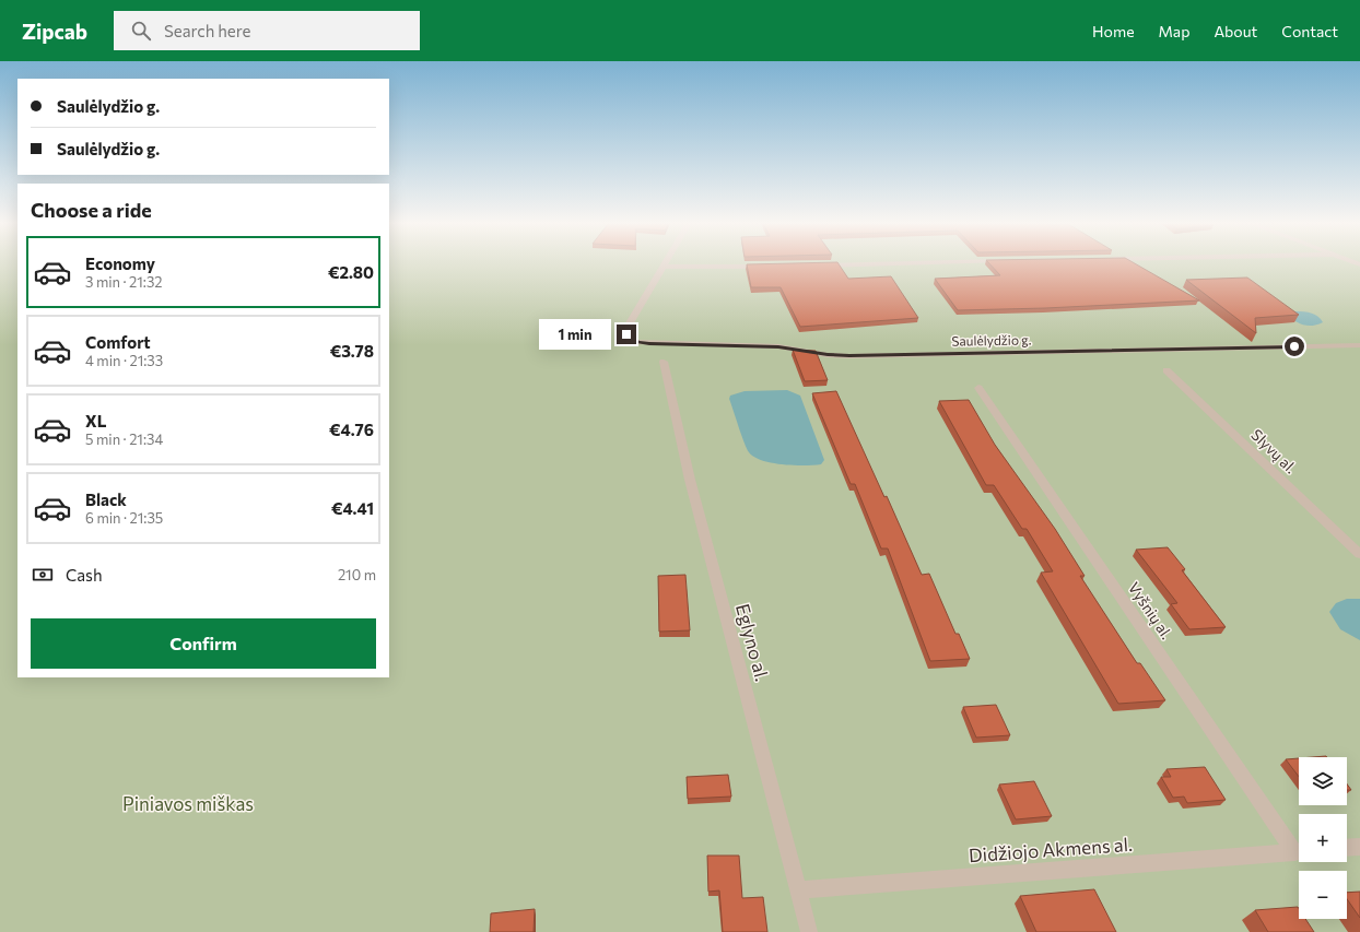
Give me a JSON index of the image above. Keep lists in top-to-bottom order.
{
  "streets": {
    "street": [
      "Saulėlydžio g.",
      "Slyvų al.",
      "Vyšnių al.",
      "Eglyno al.",
      "Didžiojo Akmens al."
    ]
  },
  "crossings": [
    ["Eglyno al.", "Didžiojo Akmens al."]
  ],
  "parks": ["Piniavos miškas"],
  "page": {
    "header": "Zipcab",
    "search": "Search here",
    "nav": [
      "Home",
      "Map",
      "About",
      "Contact"
    ],
    "banner": ["Saulėlydžio g.", "Saulėlydžio g."],
    "heading": "Choose a ride",
    "list": [
      {
        "name": "Economy",
        "note": "3 min · 21:32",
        "value": "€2.80"
      },
      {
        "name": "Comfort",
        "note": "4 min · 21:33",
        "value": "€3.78"
      },
      {
        "name": "XL",
        "note": "5 min · 21:34",
        "value": "€4.76"
      },
      {
        "name": "Black",
        "note": "6 min · 21:35",
        "value": "€4.41"
      }
    ],
    "bubble": "1 min",
    "pay": ["Cash", "210 m"],
    "buttons": "Confirm",
    "map_buttons": ["+", "−"]
  }
}
